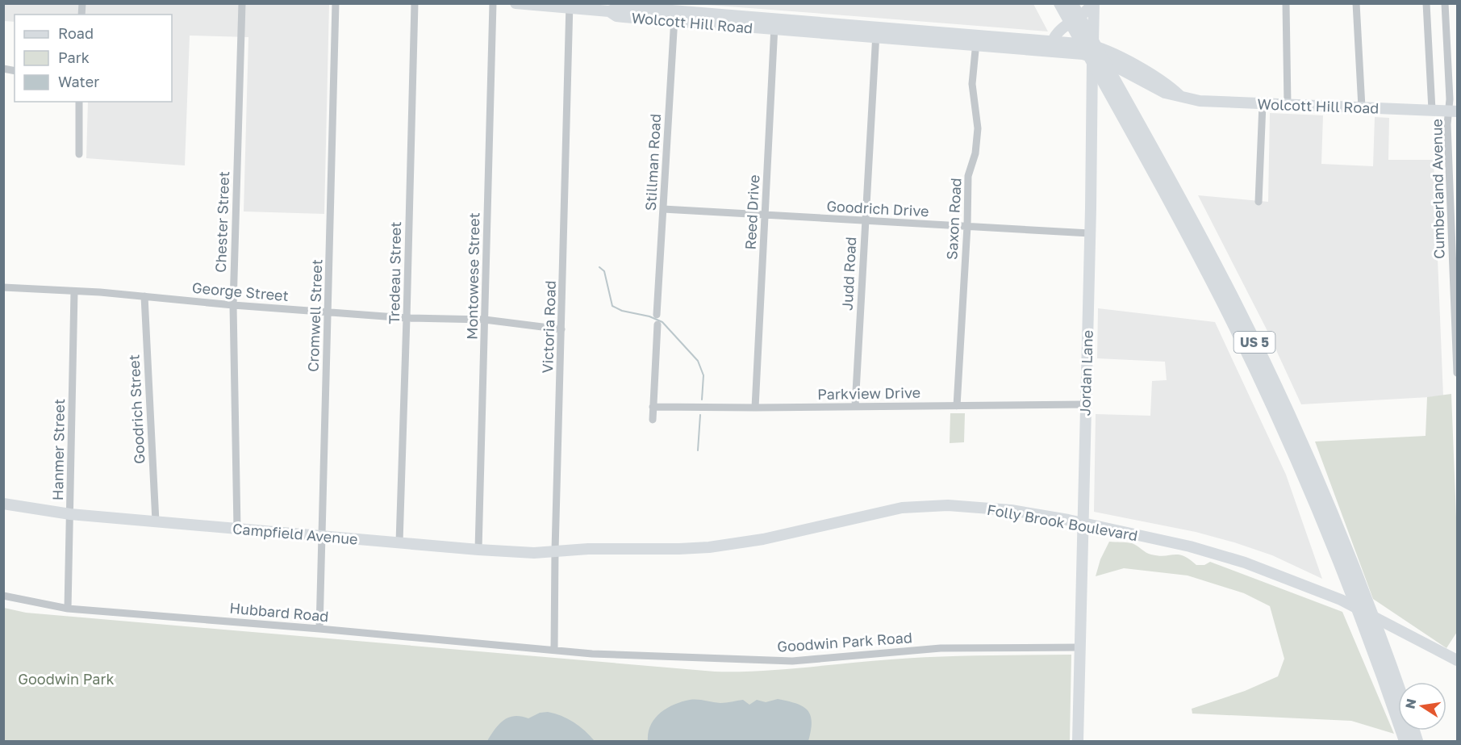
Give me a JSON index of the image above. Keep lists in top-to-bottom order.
{
  "streets": {
    "highway": ["US 5"],
    "street": [
      "Wolcott Hill Road",
      "Stillman Road",
      "Cumberland Avenue",
      "Goodrich Drive",
      "Reed Drive",
      "Saxon Road",
      "Chester Street",
      "Tredeau Street",
      "Judd Road",
      "Montowese Street",
      "George Street",
      "Cromwell Street",
      "Victoria Road",
      "Jordan Lane",
      "Parkview Drive",
      "Goodrich Street",
      "Hanmer Street",
      "Folly Brook Boulevard",
      "Campfield Avenue",
      "Hubbard Road",
      "Goodwin Park Road"
    ]
  },
  "crossings": [
    ["Wolcott Hill Road", "Stillman Road"],
    ["Wolcott Hill Road", "Cumberland Avenue"],
    ["Wolcott Hill Road", "Reed Drive"],
    ["Wolcott Hill Road", "Saxon Road"],
    ["Wolcott Hill Road", "Judd Road"],
    ["Wolcott Hill Road", "Victoria Road"],
    ["Wolcott Hill Road", "Jordan Lane"],
    ["Stillman Road", "Goodrich Drive"],
    ["Goodrich Drive", "Reed Drive"],
    ["Goodrich Drive", "Saxon Road"],
    ["Goodrich Drive", "Judd Road"],
    ["Goodrich Drive", "Jordan Lane"],
    ["Reed Drive", "Parkview Drive"],
    ["Saxon Road", "Parkview Drive"],
    ["Chester Street", "George Street"],
    ["Chester Street", "Campfield Avenue"],
    ["Tredeau Street", "George Street"],
    ["Tredeau Street", "Campfield Avenue"],
    ["Judd Road", "Parkview Drive"],
    ["Montowese Street", "George Street"],
    ["Montowese Street", "Campfield Avenue"],
    ["George Street", "Cromwell Street"],
    ["George Street", "Victoria Road"],
    ["George Street", "Goodrich Street"],
    ["George Street", "Hanmer Street"],
    ["Cromwell Street", "Campfield Avenue"],
    ["Cromwell Street", "Hubbard Road"],
    ["Victoria Road", "Campfield Avenue"],
    ["Victoria Road", "Hubbard Road"],
    ["Victoria Road", "Goodwin Park Road"],
    ["Jordan Lane", "Parkview Drive"],
    ["Jordan Lane", "Folly Brook Boulevard"],
    ["Jordan Lane", "Goodwin Park Road"],
    ["Goodrich Street", "Campfield Avenue"],
    ["Hanmer Street", "Campfield Avenue"],
    ["Hanmer Street", "Hubbard Road"],
    ["Folly Brook Boulevard", "Campfield Avenue"],
    ["Hubbard Road", "Goodwin Park Road"]
  ],
  "parks": ["Goodwin Park"],
  "legend": ["Road", "Park", "Water"],
  "north": "left"
}
